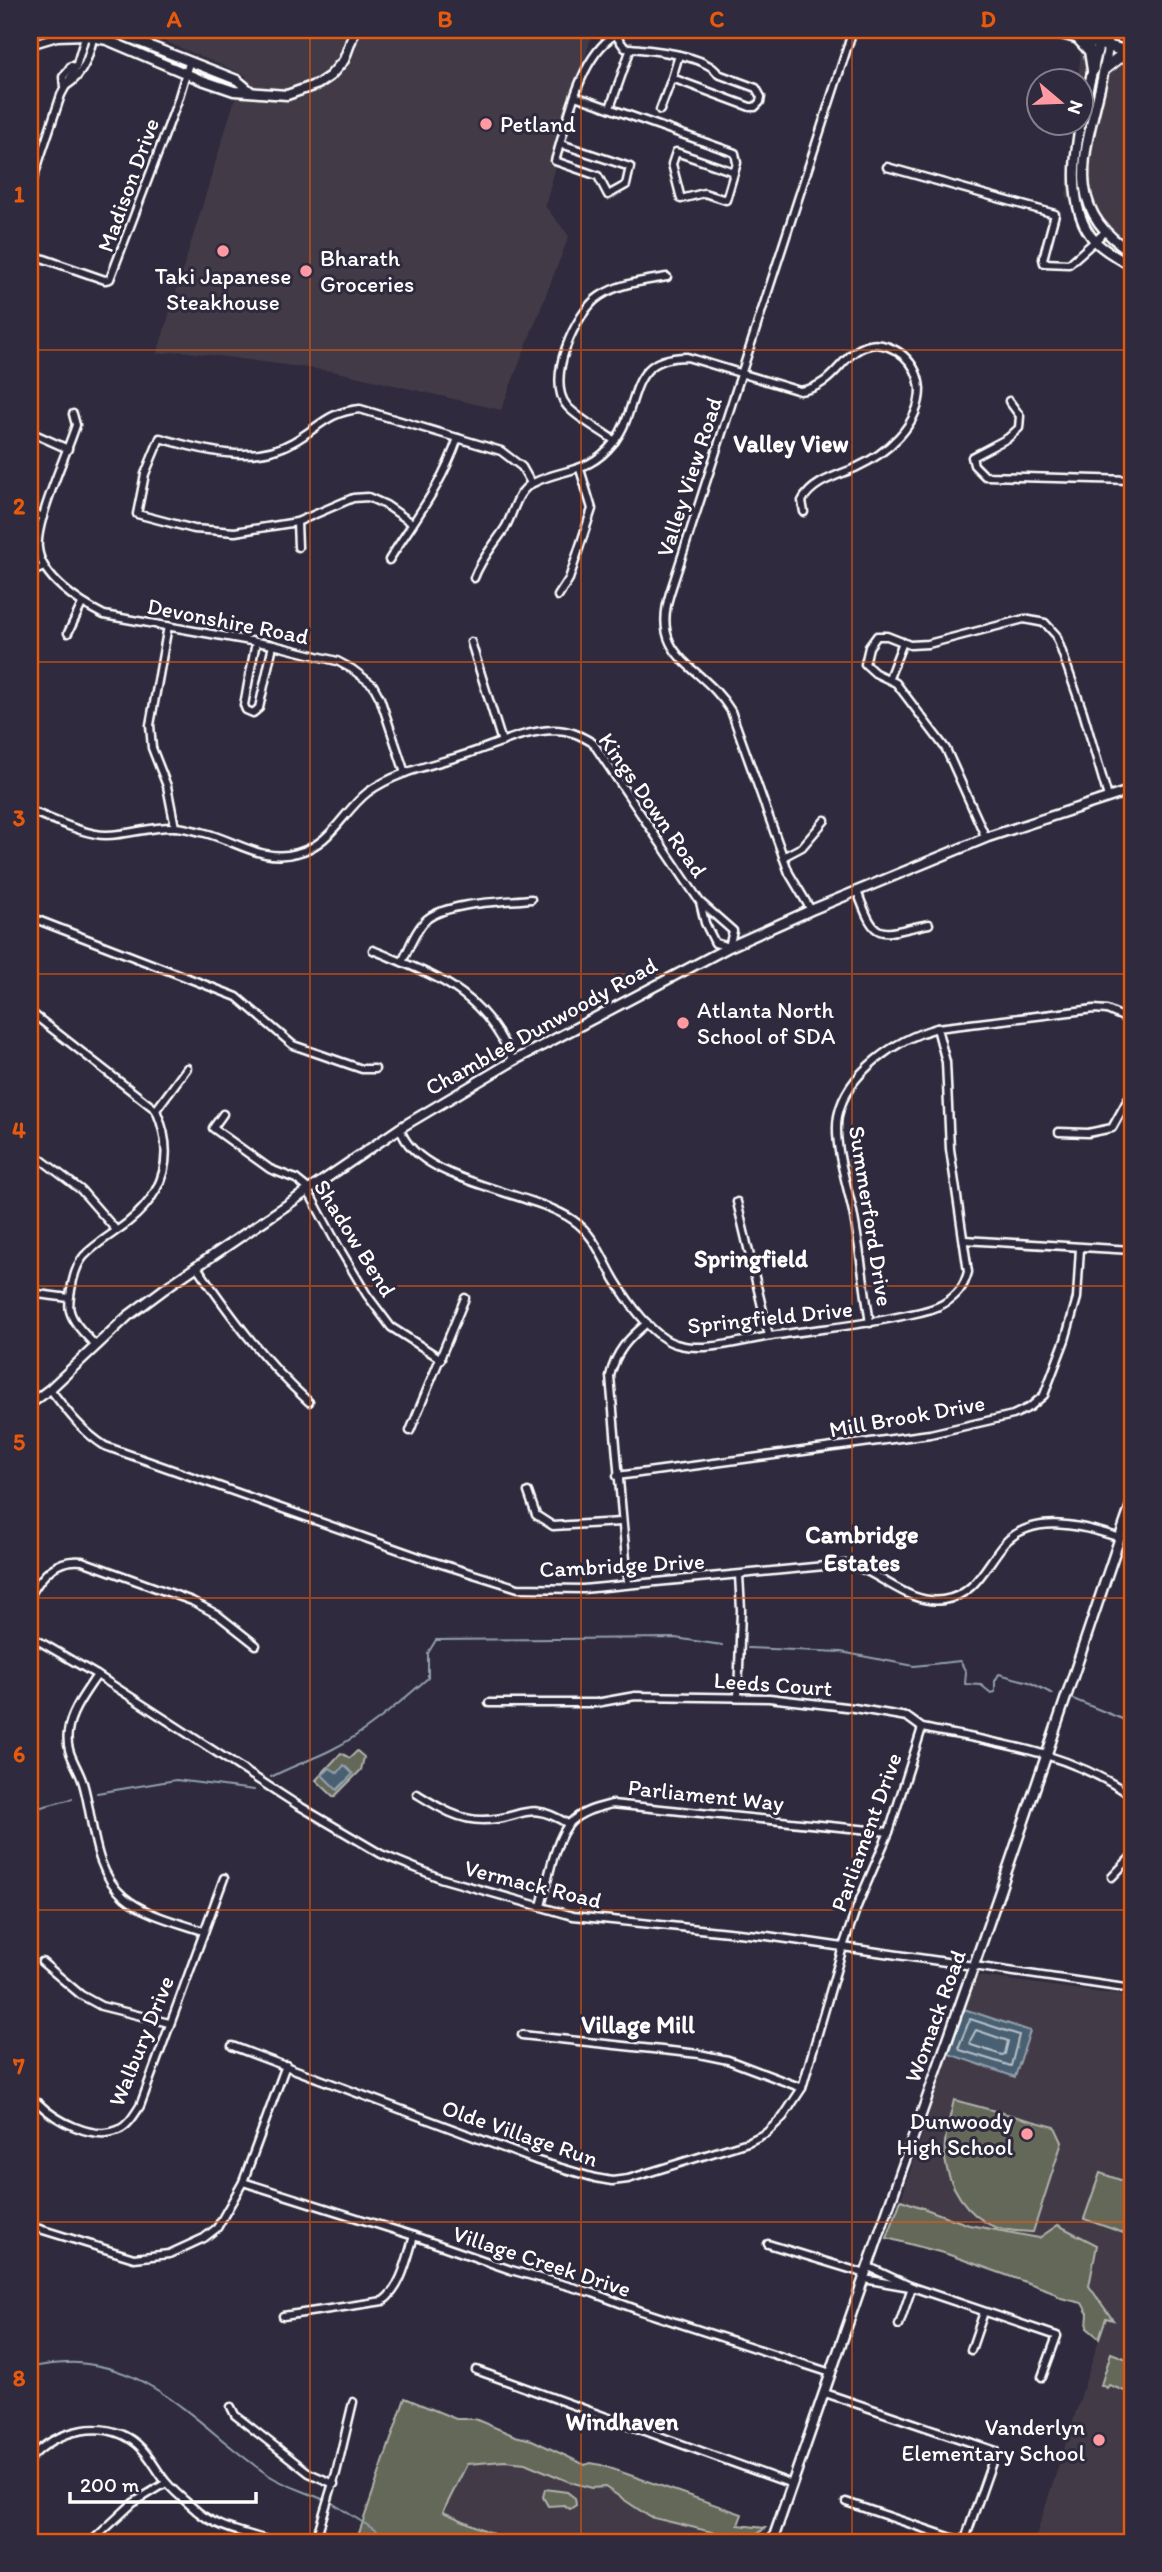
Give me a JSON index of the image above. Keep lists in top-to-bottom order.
{
  "streets": {
    "street": [
      "Madison Drive",
      "Valley View Road",
      "Devonshire Road",
      "Kings Down Road",
      "Chamblee Dunwoody Road",
      "Summerford Drive",
      "Shadow Bend",
      "Springfield Drive",
      "Mill Brook Drive",
      "Cambridge Drive",
      "Leeds Court",
      "Parliament Way",
      "Parliament Drive",
      "Vermack Road",
      "Womack Road",
      "Walbury Drive",
      "Olde Village Run",
      "Village Creek Drive"
    ]
  },
  "crossings": [
    ["Valley View Road", "Chamblee Dunwoody Road"],
    ["Devonshire Road", "Kings Down Road"],
    ["Kings Down Road", "Chamblee Dunwoody Road"],
    ["Chamblee Dunwoody Road", "Shadow Bend"],
    ["Chamblee Dunwoody Road", "Springfield Drive"],
    ["Chamblee Dunwoody Road", "Cambridge Drive"],
    ["Summerford Drive", "Springfield Drive"],
    ["Cambridge Drive", "Womack Road"],
    ["Leeds Court", "Parliament Drive"],
    ["Leeds Court", "Womack Road"],
    ["Parliament Way", "Parliament Drive"],
    ["Parliament Drive", "Vermack Road"],
    ["Parliament Drive", "Olde Village Run"],
    ["Vermack Road", "Womack Road"],
    ["Vermack Road", "Olde Village Run"],
    ["Womack Road", "Village Creek Drive"]
  ],
  "districts": [
    "Valley View",
    "Springfield",
    "Cambridge Estates",
    "Village Mill",
    "Windhaven"
  ],
  "places": [
    "Petland",
    "Taki Japanese Steakhouse",
    "Bharath Groceries",
    "Atlanta North School of SDA",
    "Dunwoody High School",
    "Vanderlyn Elementary School"
  ],
  "scale_bar": "200 m",
  "north": "right",
  "grid": {
    "columns": [
      "A",
      "B",
      "C",
      "D"
    ],
    "rows": [
      "1",
      "2",
      "3",
      "4",
      "5",
      "6",
      "7",
      "8"
    ]
  }
}
